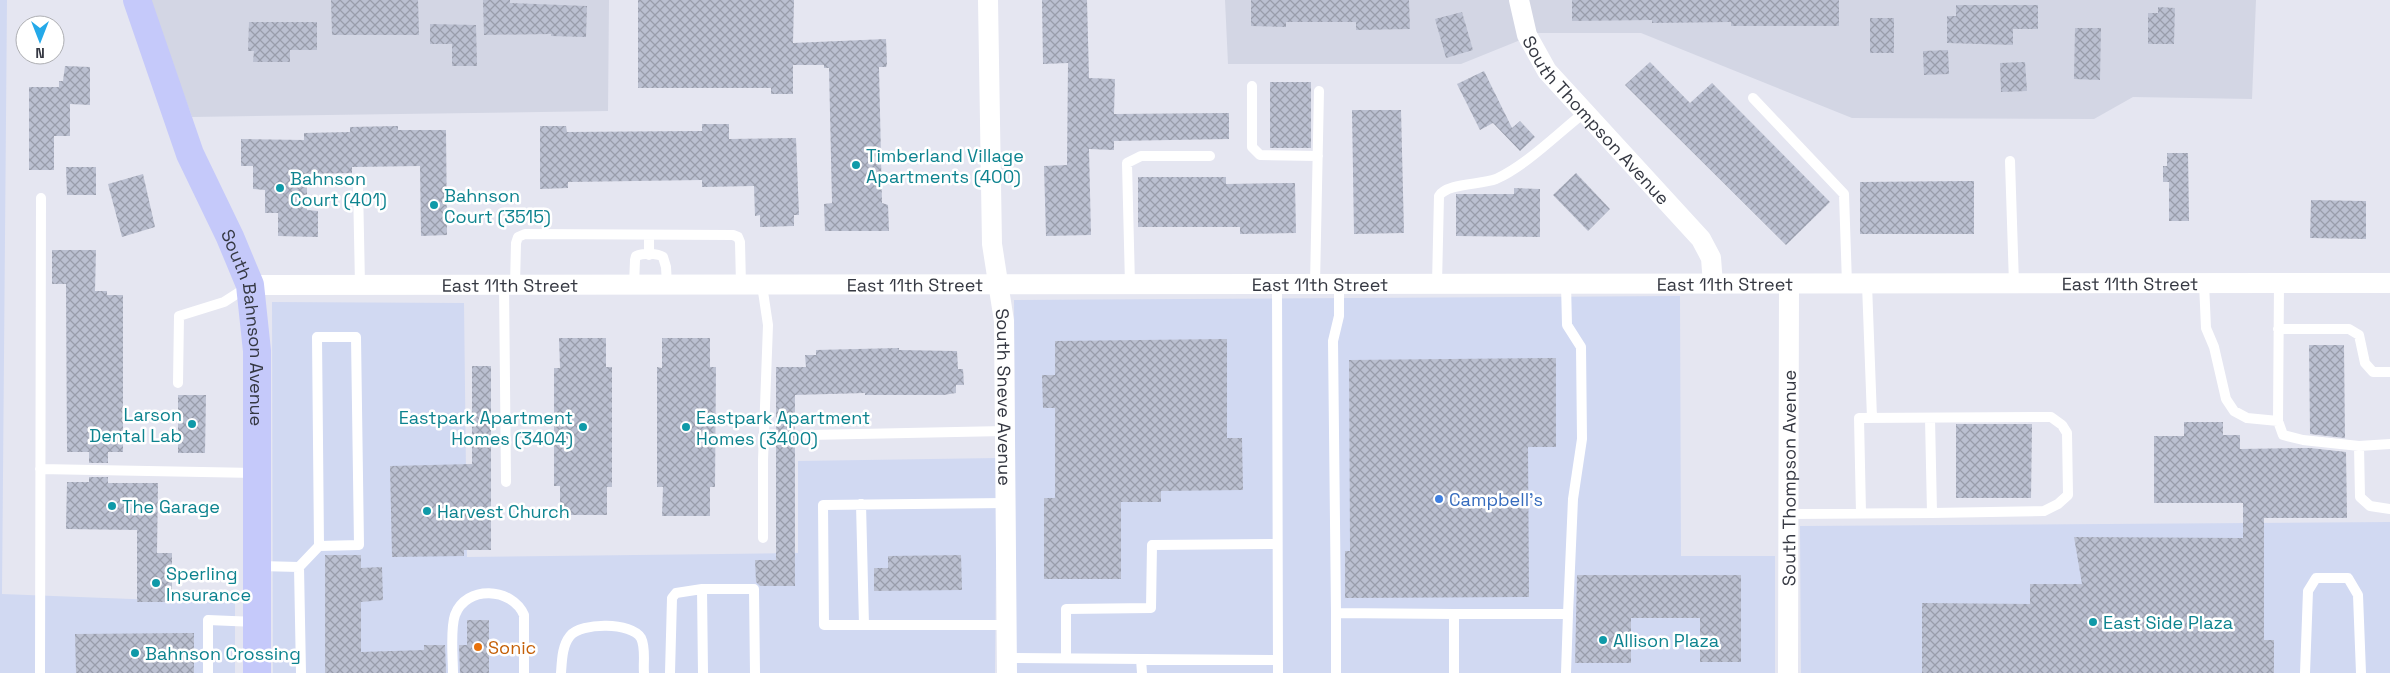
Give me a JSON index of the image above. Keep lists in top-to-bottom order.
{
  "streets": {
    "street": [
      "South Thompson Avenue",
      "East 11th Street",
      "South Bahnson Avenue",
      "South Sneve Avenue"
    ]
  },
  "crossings": [
    ["South Thompson Avenue", "East 11th Street"],
    ["East 11th Street", "South Bahnson Avenue"],
    ["East 11th Street", "South Sneve Avenue"]
  ],
  "places": [
    "Timberland Village Apartments (400)",
    "Bahnson Court (401)",
    "Bahnson Court (3515)",
    "Larson Dental Lab",
    "Eastpark Apartment Homes (3404)",
    "Eastpark Apartment Homes (3400)",
    "Campbell's",
    "The Garage",
    "Harvest Church",
    "Sperling Insurance",
    "East Side Plaza",
    "Allison Plaza",
    "Sonic",
    "Bahnson Crossing"
  ],
  "north": "bottom"
}
